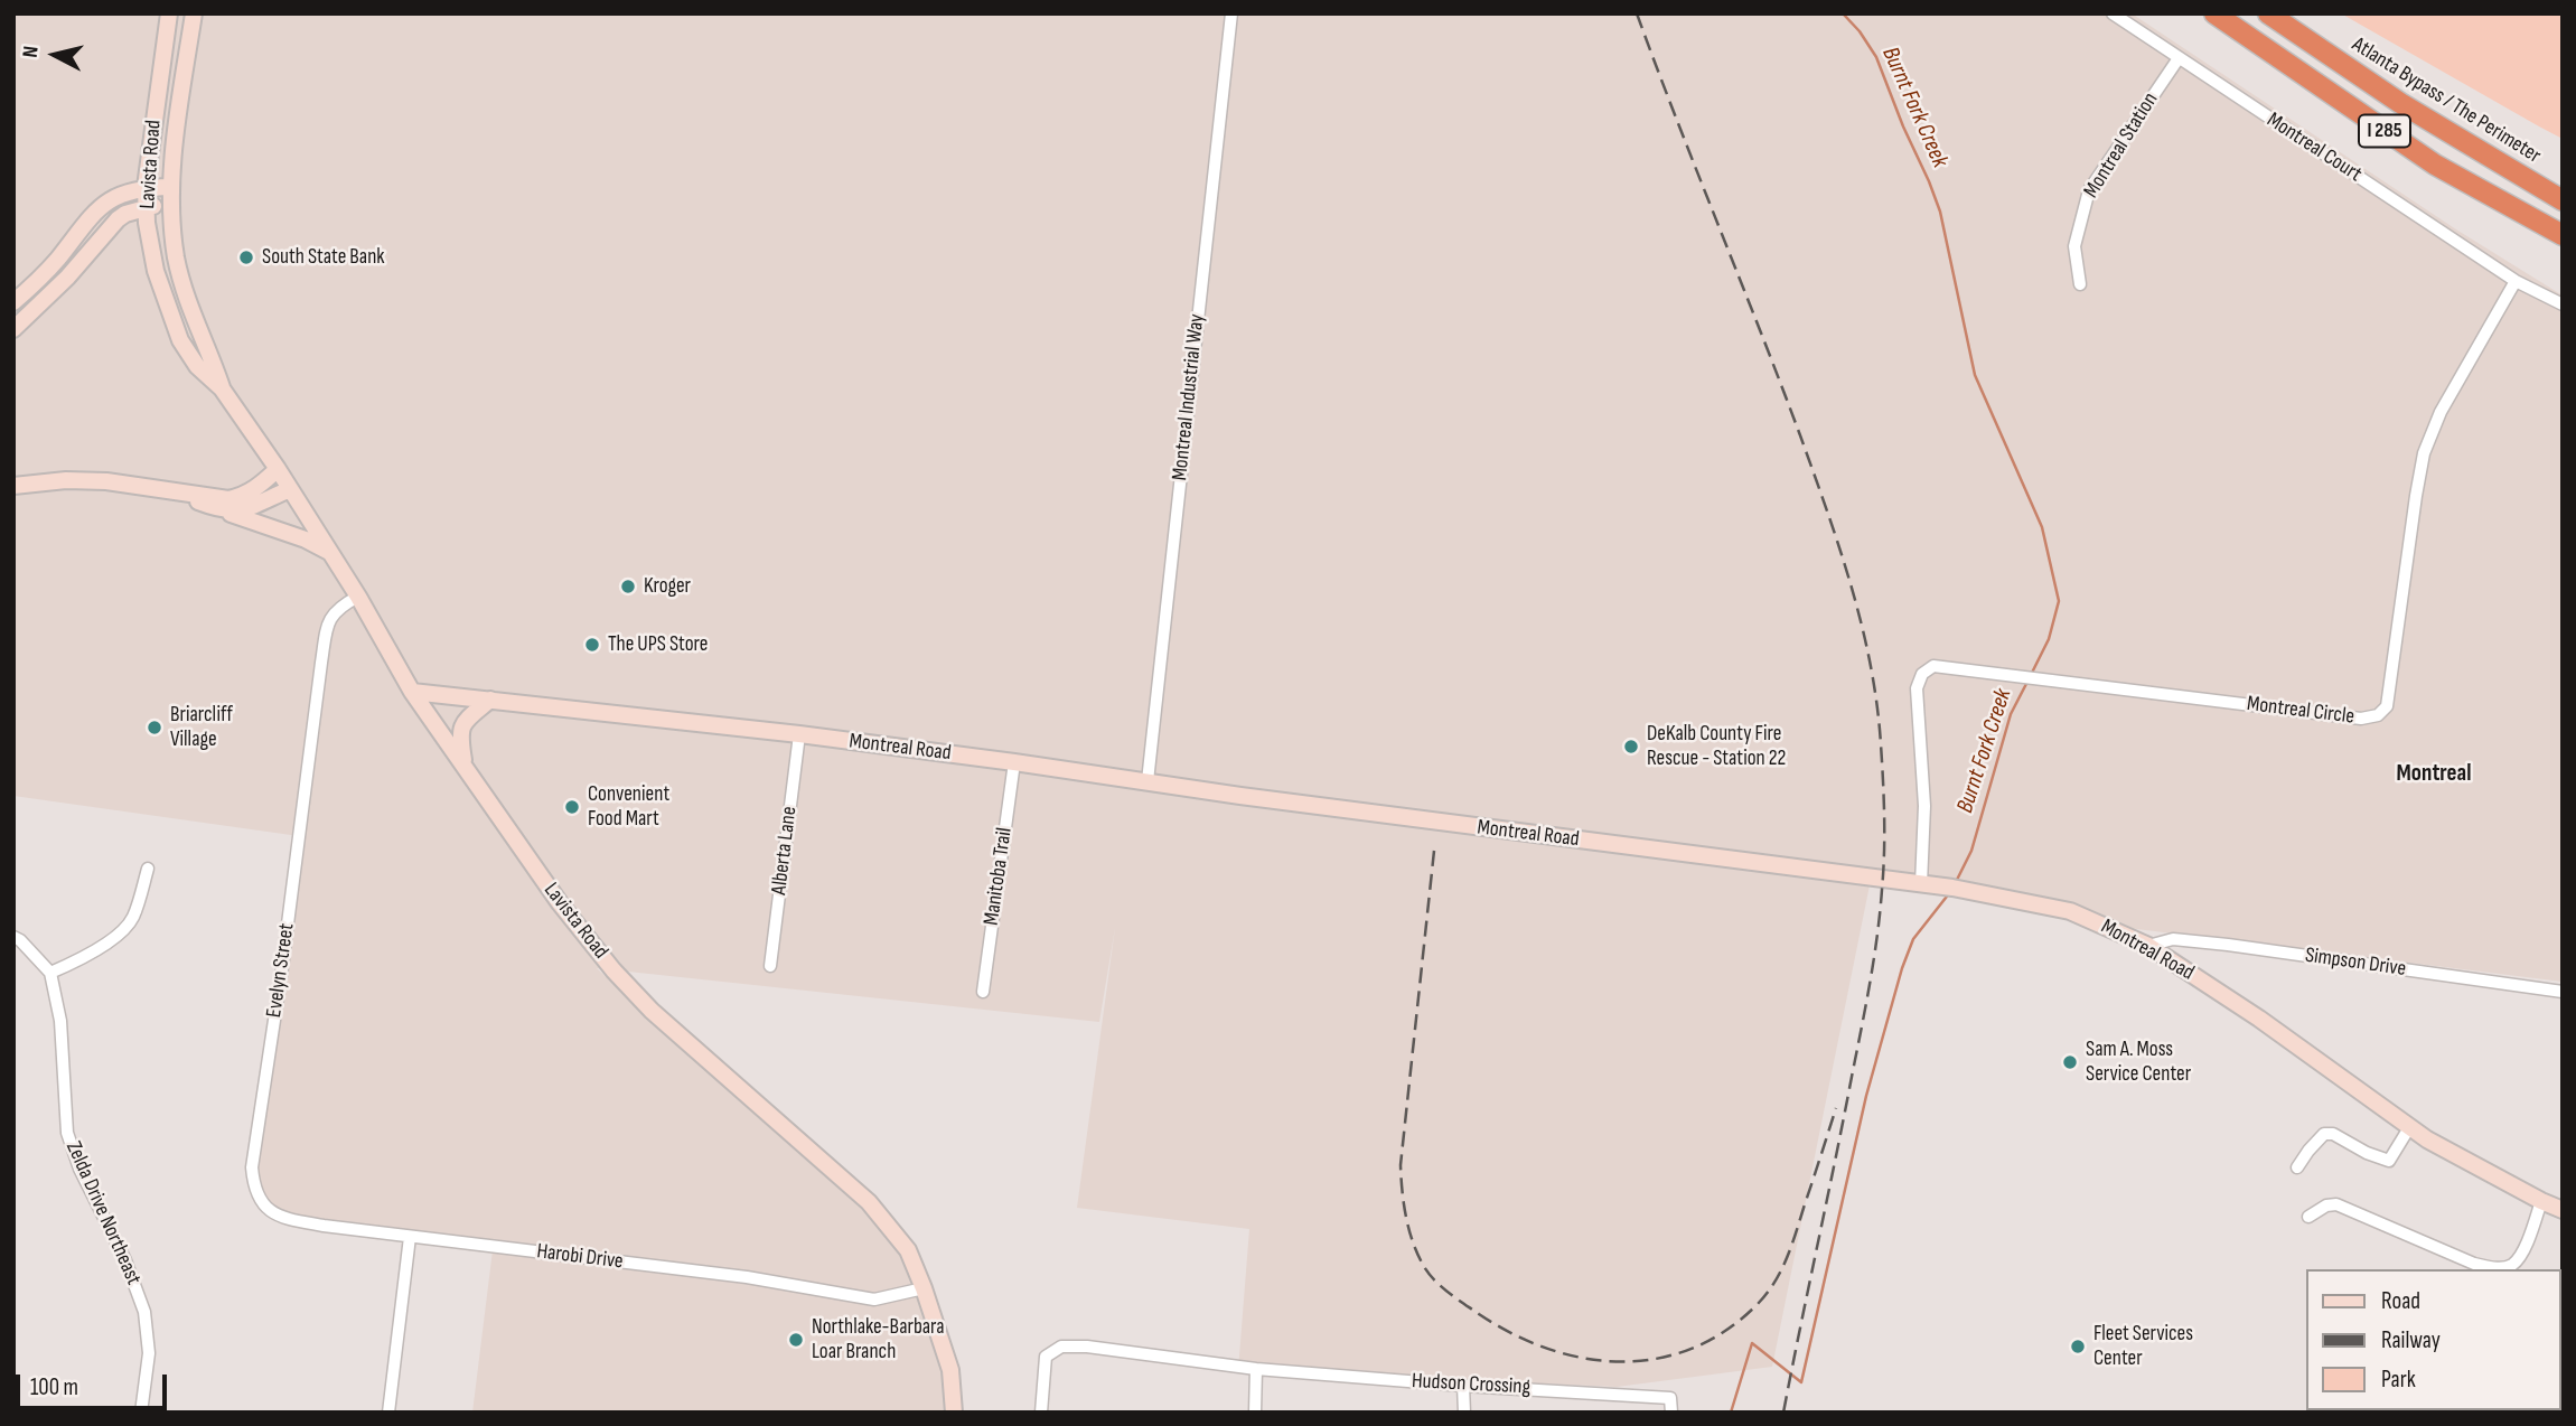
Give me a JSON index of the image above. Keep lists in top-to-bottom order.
{
  "streets": {
    "highway": ["Atlanta Bypass / The Perimeter", "I 285"],
    "street": [
      "Montreal Station",
      "Montreal Court",
      "Lavista Road",
      "Montreal Industrial Way",
      "Montreal Circle",
      "Montreal Road",
      "Alberta Lane",
      "Manitoba Trail",
      "Simpson Drive",
      "Evelyn Street",
      "Zelda Drive Northeast",
      "Harobi Drive",
      "Hudson Crossing"
    ]
  },
  "crossings": [
    ["Montreal Station", "Montreal Court"],
    ["Montreal Court", "Montreal Circle"],
    ["Lavista Road", "Montreal Road"],
    ["Lavista Road", "Evelyn Street"],
    ["Lavista Road", "Harobi Drive"],
    ["Montreal Industrial Way", "Montreal Road"],
    ["Montreal Circle", "Montreal Road"],
    ["Montreal Road", "Alberta Lane"],
    ["Montreal Road", "Manitoba Trail"],
    ["Montreal Road", "Simpson Drive"],
    ["Evelyn Street", "Harobi Drive"]
  ],
  "districts": ["Montreal"],
  "water": ["Burnt Fork Creek"],
  "places": [
    "South State Bank",
    "Kroger",
    "The UPS Store",
    "Briarcliff Village",
    "DeKalb County Fire Rescue - Station 22",
    "Convenient Food Mart",
    "Sam A. Moss Service Center",
    "Northlake-Barbara Loar Branch",
    "Fleet Services Center"
  ],
  "legend": ["Road", "Railway", "Park"],
  "scale_bar": "100 m",
  "north": "left"
}
